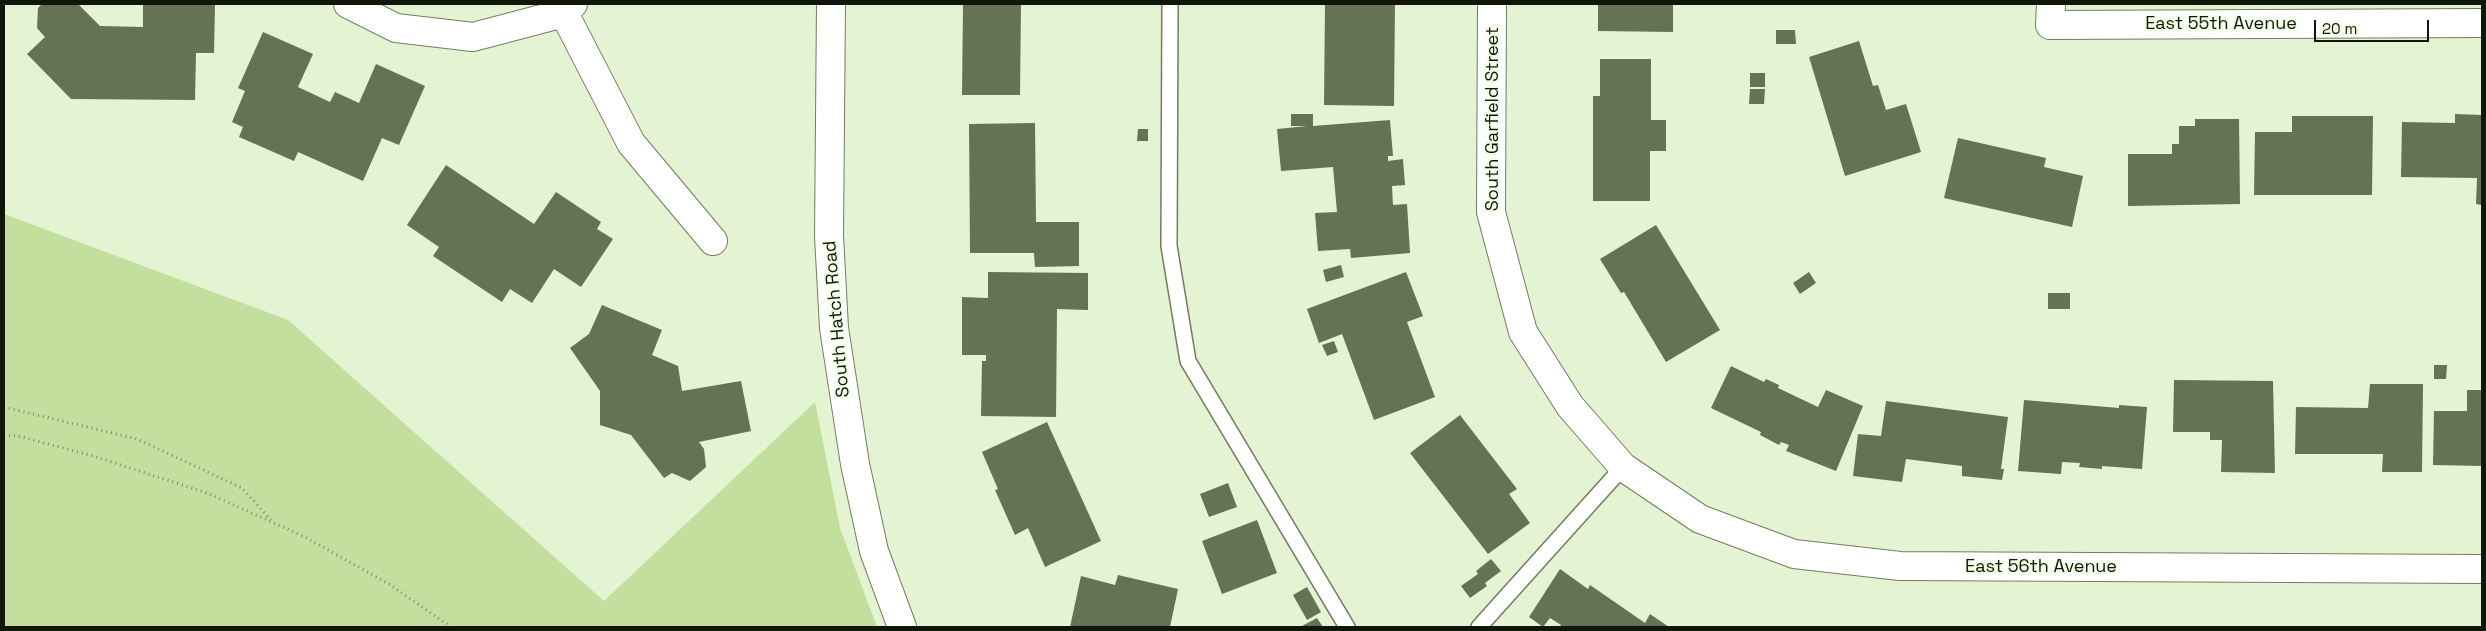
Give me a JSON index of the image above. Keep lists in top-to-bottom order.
{
  "streets": {
    "street": [
      "East 55th Avenue",
      "South Garfield Street",
      "South Hatch Road",
      "East 56th Avenue"
    ]
  },
  "crossings": [
    ["South Garfield Street", "East 56th Avenue"]
  ],
  "scale_bar": "20 m"
}
